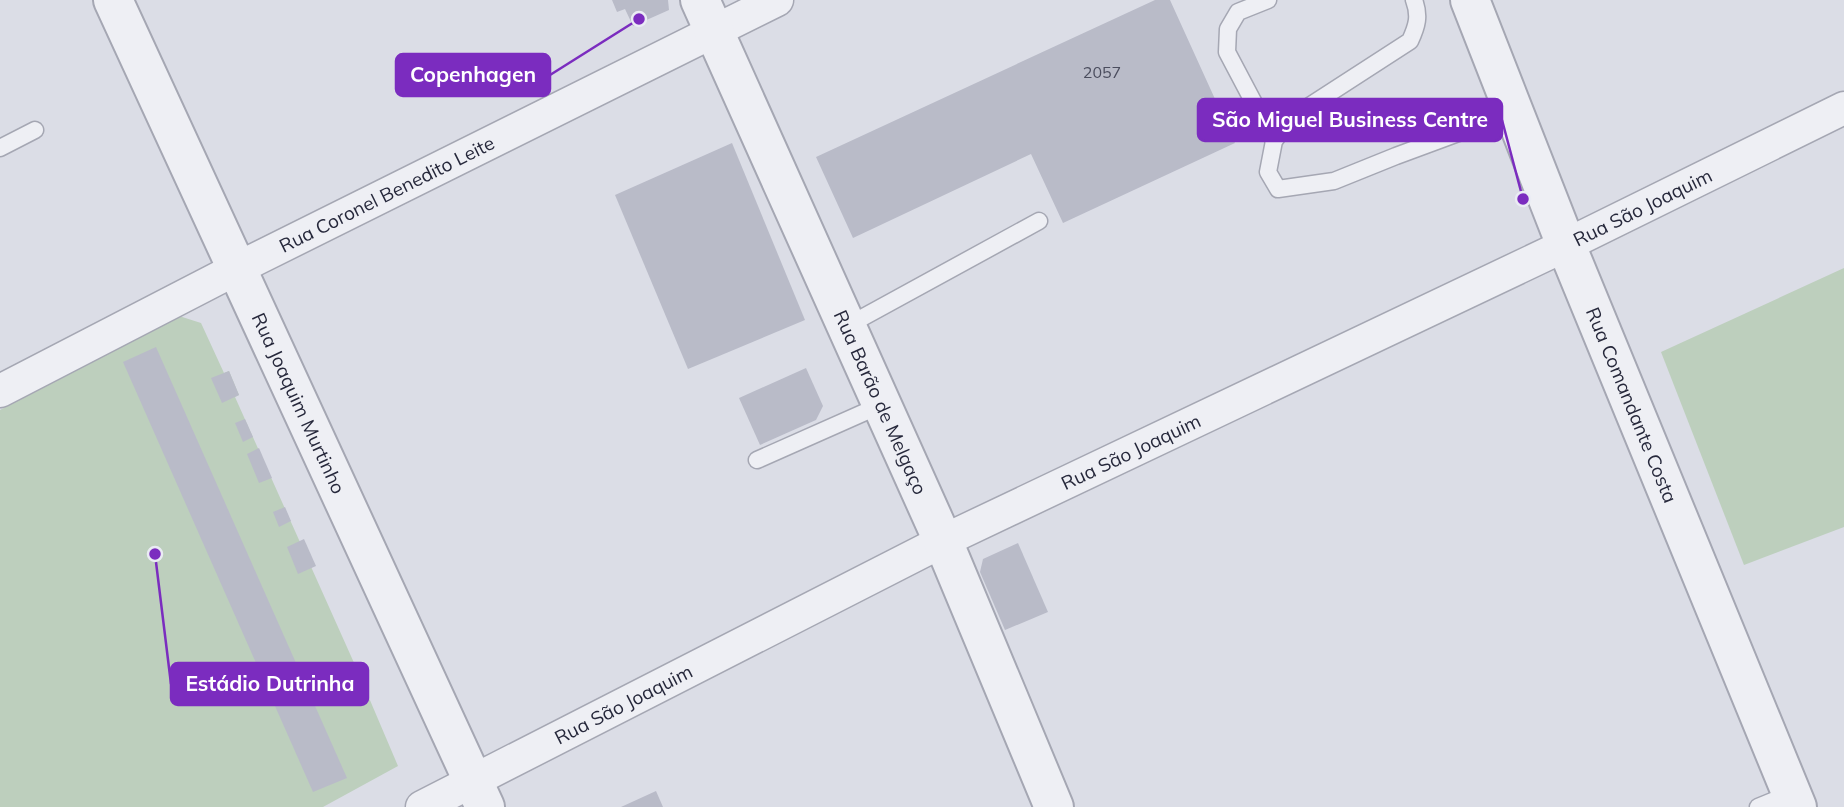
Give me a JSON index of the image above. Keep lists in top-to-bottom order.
{
  "streets": {
    "street": [
      "Rua Coronel Benedito Leite",
      "Rua São Joaquim",
      "Rua Barão de Melgaço",
      "Rua Joaquim Murtinho",
      "Rua Comandante Costa"
    ]
  },
  "crossings": [
    ["Rua Coronel Benedito Leite", "Rua Barão de Melgaço"],
    ["Rua Coronel Benedito Leite", "Rua Joaquim Murtinho"],
    ["Rua São Joaquim", "Rua Barão de Melgaço"],
    ["Rua São Joaquim", "Rua Joaquim Murtinho"],
    ["Rua São Joaquim", "Rua Comandante Costa"]
  ],
  "places": ["Copenhagen", "São Miguel Business Centre", "Estádio Dutrinha"],
  "house_numbers": ["2057"]
}
